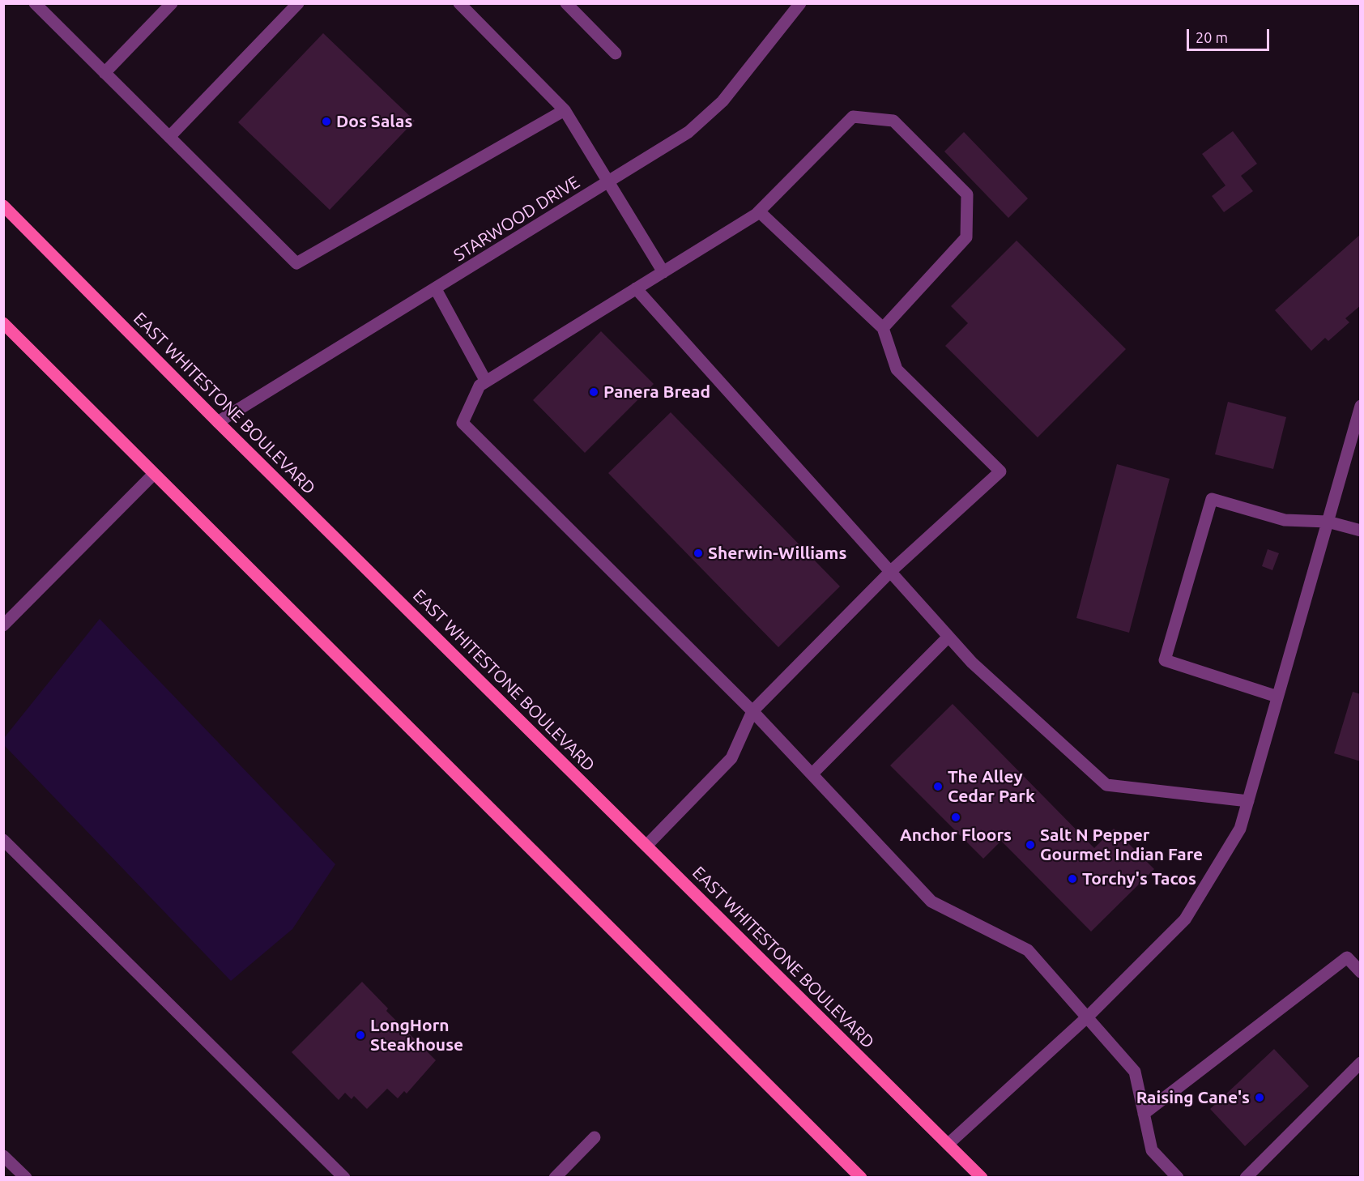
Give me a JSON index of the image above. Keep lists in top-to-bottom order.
{
  "streets": {
    "main road": ["EAST WHITESTONE BOULEVARD"],
    "street": ["STARWOOD DRIVE"]
  },
  "crossings": [
    ["STARWOOD DRIVE", "EAST WHITESTONE BOULEVARD"]
  ],
  "places": [
    "Dos Salas",
    "Panera Bread",
    "Sherwin-Williams",
    "The Alley Cedar Park",
    "Anchor Floors",
    "Salt N Pepper Gourmet Indian Fare",
    "Torchy's Tacos",
    "LongHorn Steakhouse",
    "Raising Cane's"
  ],
  "scale_bar": "20 m"
}
